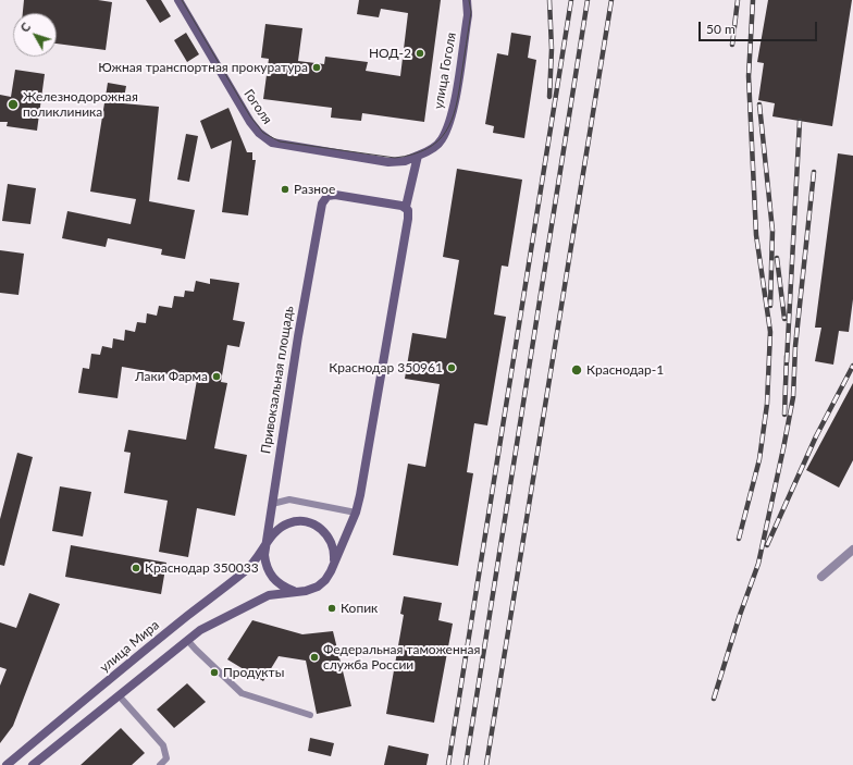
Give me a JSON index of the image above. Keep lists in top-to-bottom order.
{
  "streets": {
    "street": [
      "улица Гоголя",
      "Гоголя",
      "Привокзальная площадь",
      "улица Мира"
    ]
  },
  "crossings": [
    ["улица Гоголя", "Гоголя"],
    ["Привокзальная площадь", "улица Мира"]
  ],
  "places": [
    "НОД-2",
    "Южная транспортная прокуратура",
    "Железнодорожная поликлиника",
    "Разное",
    "Краснодар 350961",
    "Краснодар-1",
    "Лаки Фарма",
    "Краснодар 350033",
    "Копик",
    "Федеральная таможенная служба России",
    "Продукты"
  ],
  "scale_bar": "50 m",
  "north": "top left"
}
